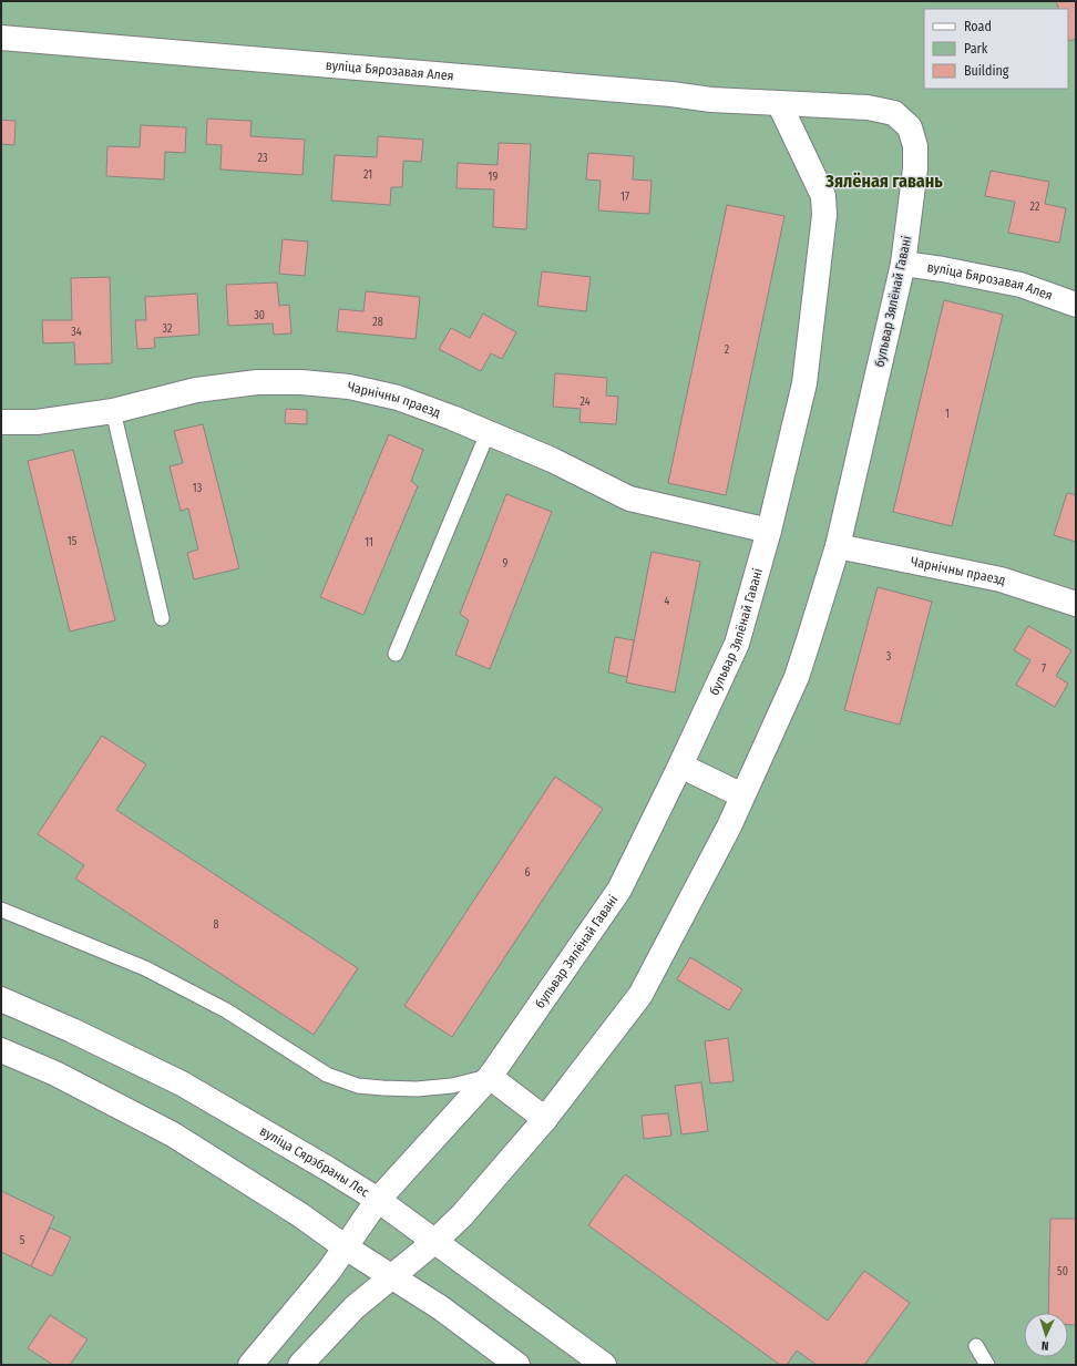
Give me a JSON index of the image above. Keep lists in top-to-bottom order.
{
  "streets": {
    "street": [
      "вуліца Бярозавая Алея",
      "бульвар Зялёнай Гавані",
      "Чарнічны праезд",
      "вуліца Сярэбраны Лес"
    ]
  },
  "crossings": [
    ["вуліца Бярозавая Алея", "бульвар Зялёнай Гавані"],
    ["бульвар Зялёнай Гавані", "Чарнічны праезд"],
    ["бульвар Зялёнай Гавані", "вуліца Сярэбраны Лес"]
  ],
  "districts": ["Зялёная гавань"],
  "house_numbers": [
    "23",
    "21",
    "19",
    "17",
    "22",
    "30",
    "28",
    "32",
    "34",
    "2",
    "24",
    "1",
    "13",
    "15",
    "11",
    "9",
    "4",
    "3",
    "7",
    "6",
    "8",
    "5",
    "50"
  ],
  "legend": ["Road", "Park", "Building"],
  "north": "bottom"
}
